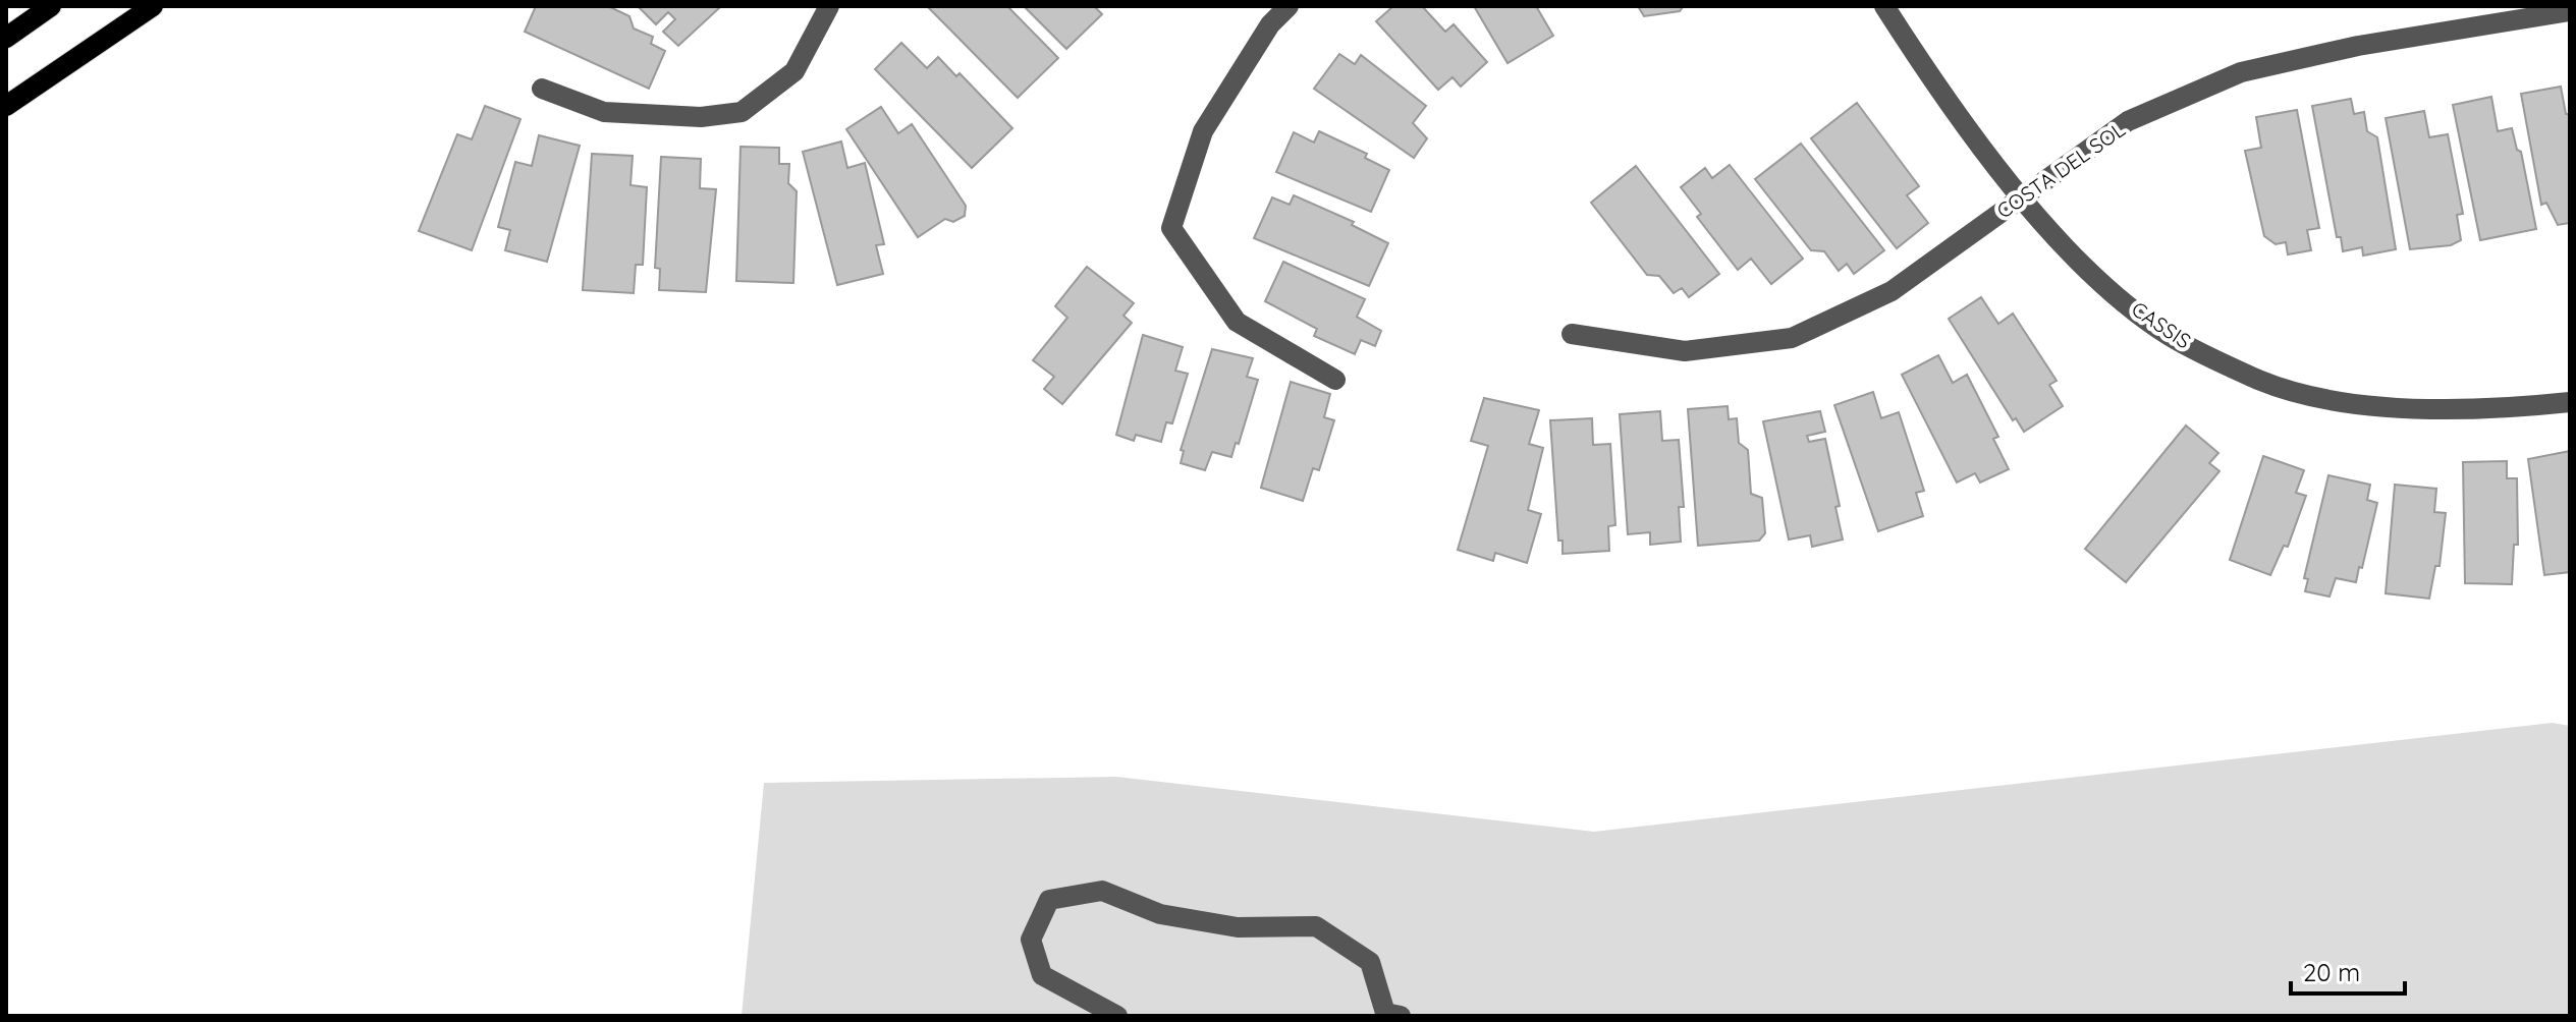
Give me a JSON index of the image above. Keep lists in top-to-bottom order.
{
  "streets": {
    "street": ["COSTA DEL SOL", "CASSIS"]
  },
  "crossings": [
    ["COSTA DEL SOL", "CASSIS"]
  ],
  "scale_bar": "20 m"
}
